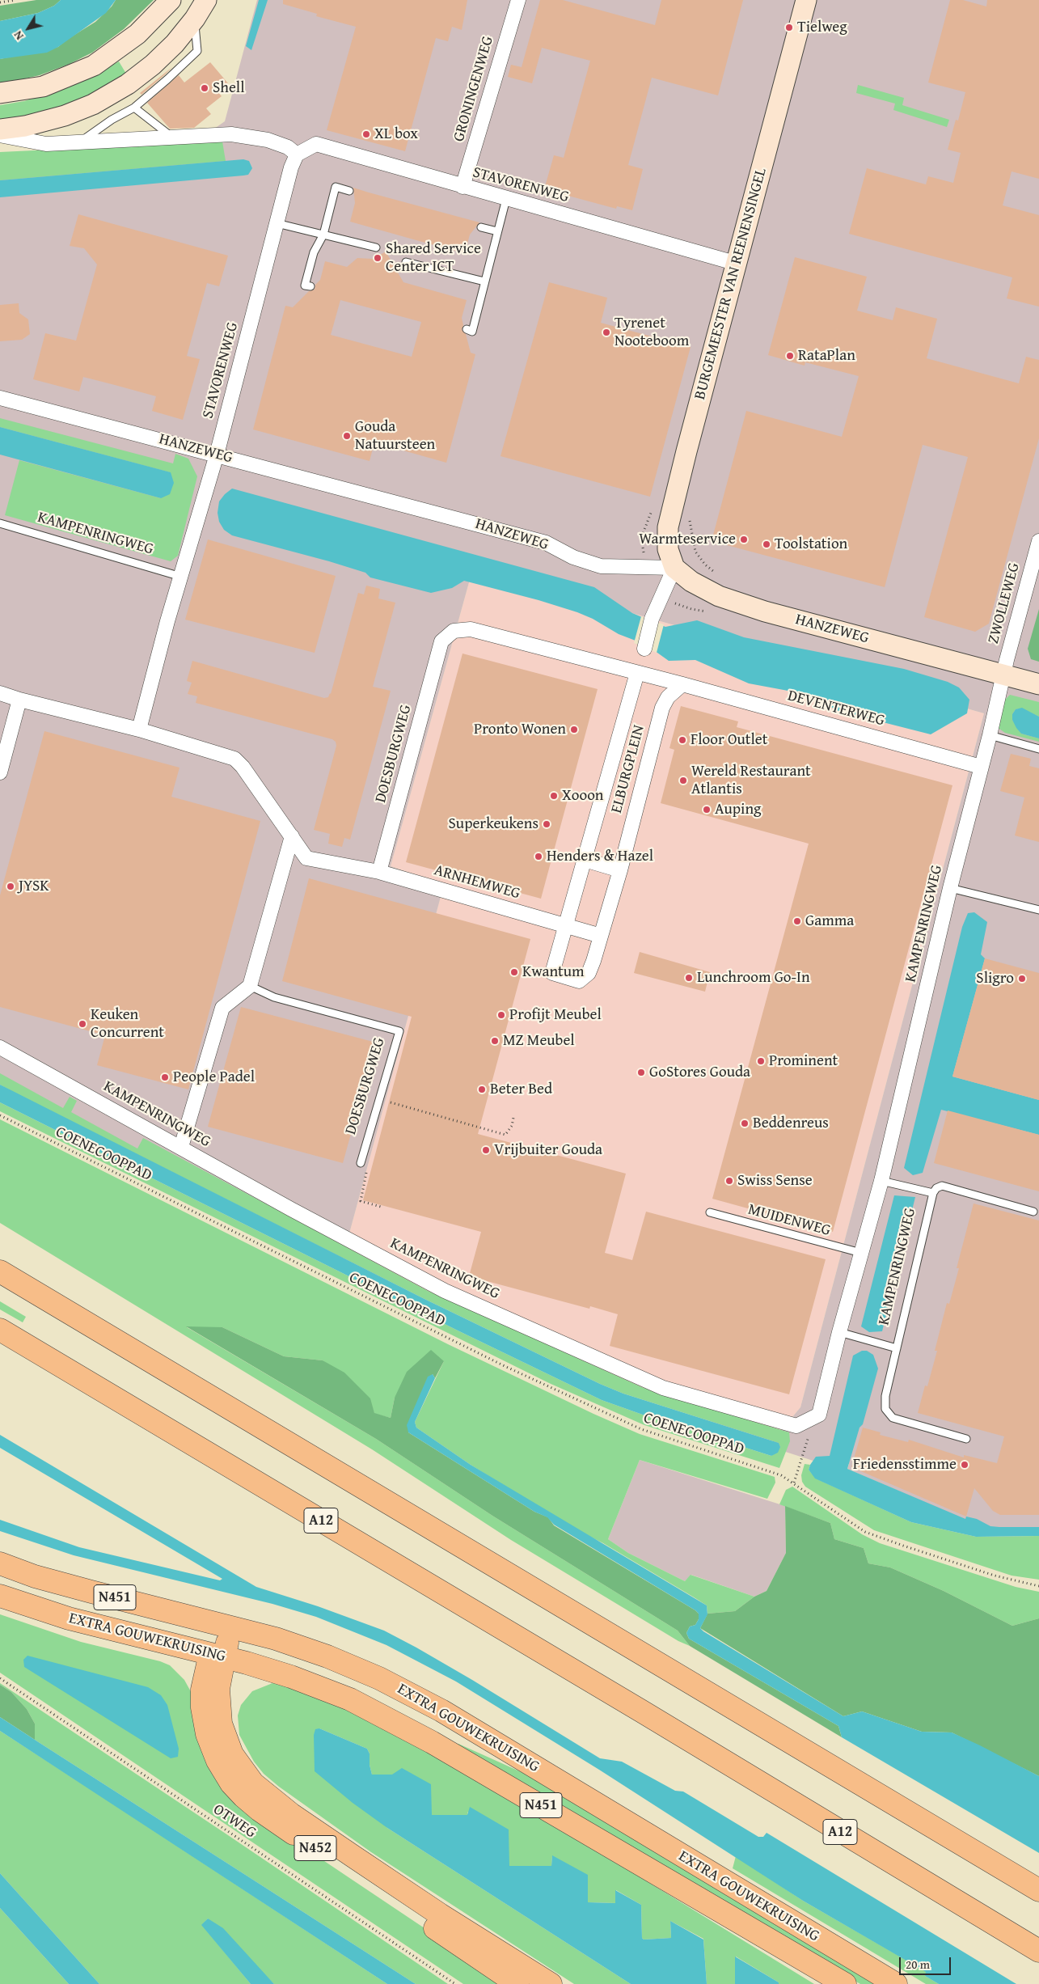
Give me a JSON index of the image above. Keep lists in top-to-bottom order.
{
  "streets": {
    "main road": [
      "A12",
      "N451",
      "EXTRA GOUWEKRUISING",
      "N452"
    ],
    "street": [
      "GRONINGENWEG",
      "STAVORENWEG",
      "BURGEMEESTER VAN REENENSINGEL",
      "HANZEWEG",
      "KAMPENRINGWEG",
      "ZWOLLEWEG",
      "DEVENTERWEG",
      "DOESBURGWEG",
      "ELBURGPLEIN",
      "ARNHEMWEG"
    ],
    "lane": ["MUIDENWEG"],
    "path": ["COENECOOPPAD", "OTWEG"]
  },
  "crossings": [
    ["GRONINGENWEG", "STAVORENWEG"],
    ["STAVORENWEG", "BURGEMEESTER VAN REENENSINGEL"],
    ["STAVORENWEG", "HANZEWEG"],
    ["BURGEMEESTER VAN REENENSINGEL", "HANZEWEG"],
    ["HANZEWEG", "KAMPENRINGWEG"],
    ["HANZEWEG", "ZWOLLEWEG"],
    ["KAMPENRINGWEG", "ZWOLLEWEG"],
    ["KAMPENRINGWEG", "DEVENTERWEG"],
    ["KAMPENRINGWEG", "MUIDENWEG"],
    ["DEVENTERWEG", "DOESBURGWEG"],
    ["DEVENTERWEG", "ELBURGPLEIN"],
    ["DOESBURGWEG", "ELBURGPLEIN"],
    ["DOESBURGWEG", "ARNHEMWEG"],
    ["ELBURGPLEIN", "ARNHEMWEG"],
    ["EXTRA GOUWEKRUISING", "N452"]
  ],
  "places": [
    "Tielweg",
    "Shell",
    "XL box",
    "Shared Service Center ICT",
    "Tyrenet Nooteboom",
    "RataPlan",
    "Gouda Natuursteen",
    "Warmteservice",
    "Toolstation",
    "Pronto Wonen",
    "Floor Outlet",
    "Wereld Restaurant Atlantis",
    "Xooon",
    "Auping",
    "Superkeukens",
    "Henders & Hazel",
    "JYSK",
    "Gamma",
    "Kwantum",
    "Lunchroom Go-In",
    "Sligro",
    "Profijt Meubel",
    "Keuken Concurrent",
    "MZ Meubel",
    "Prominent",
    "GoStores Gouda",
    "People Padel",
    "Beter Bed",
    "Beddenreus",
    "Vrijbuiter Gouda",
    "Swiss Sense",
    "Friedensstimme"
  ],
  "scale_bar": "20 m",
  "north": "bottom left"
}
